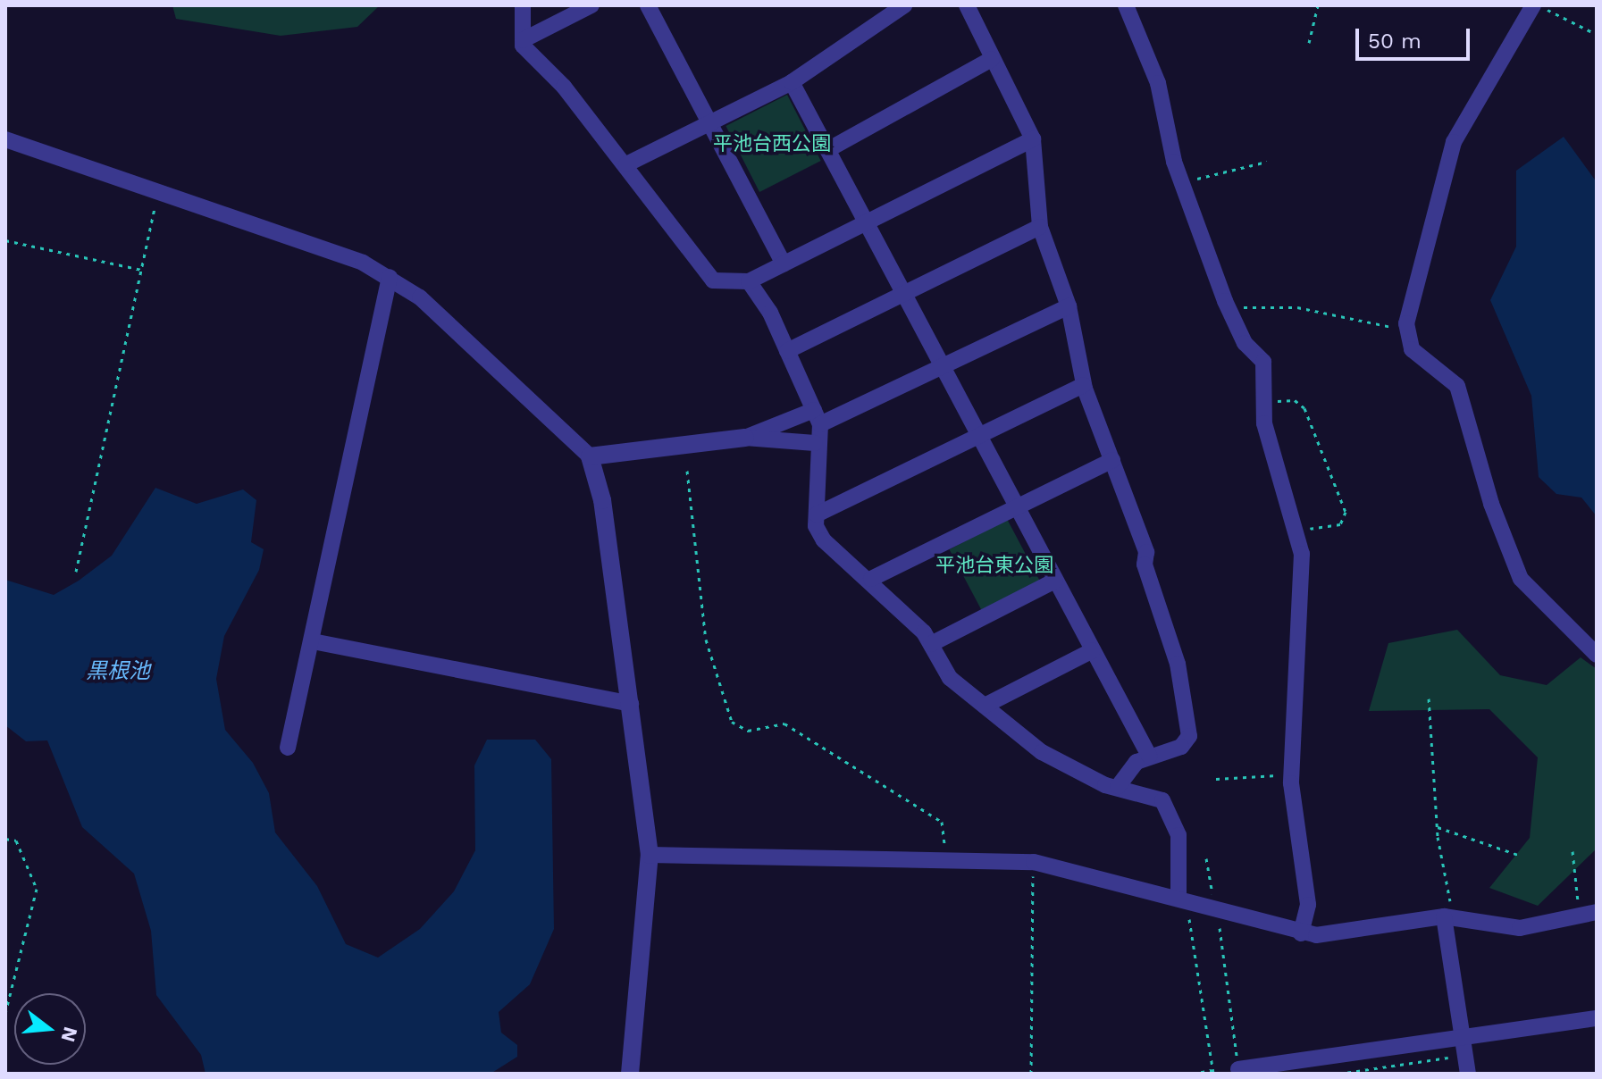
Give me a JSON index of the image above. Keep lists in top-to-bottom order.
{
  "water": ["黒根池"],
  "parks": ["平池台西公園", "平池台東公園"],
  "scale_bar": "50 m",
  "north": "right"
}
